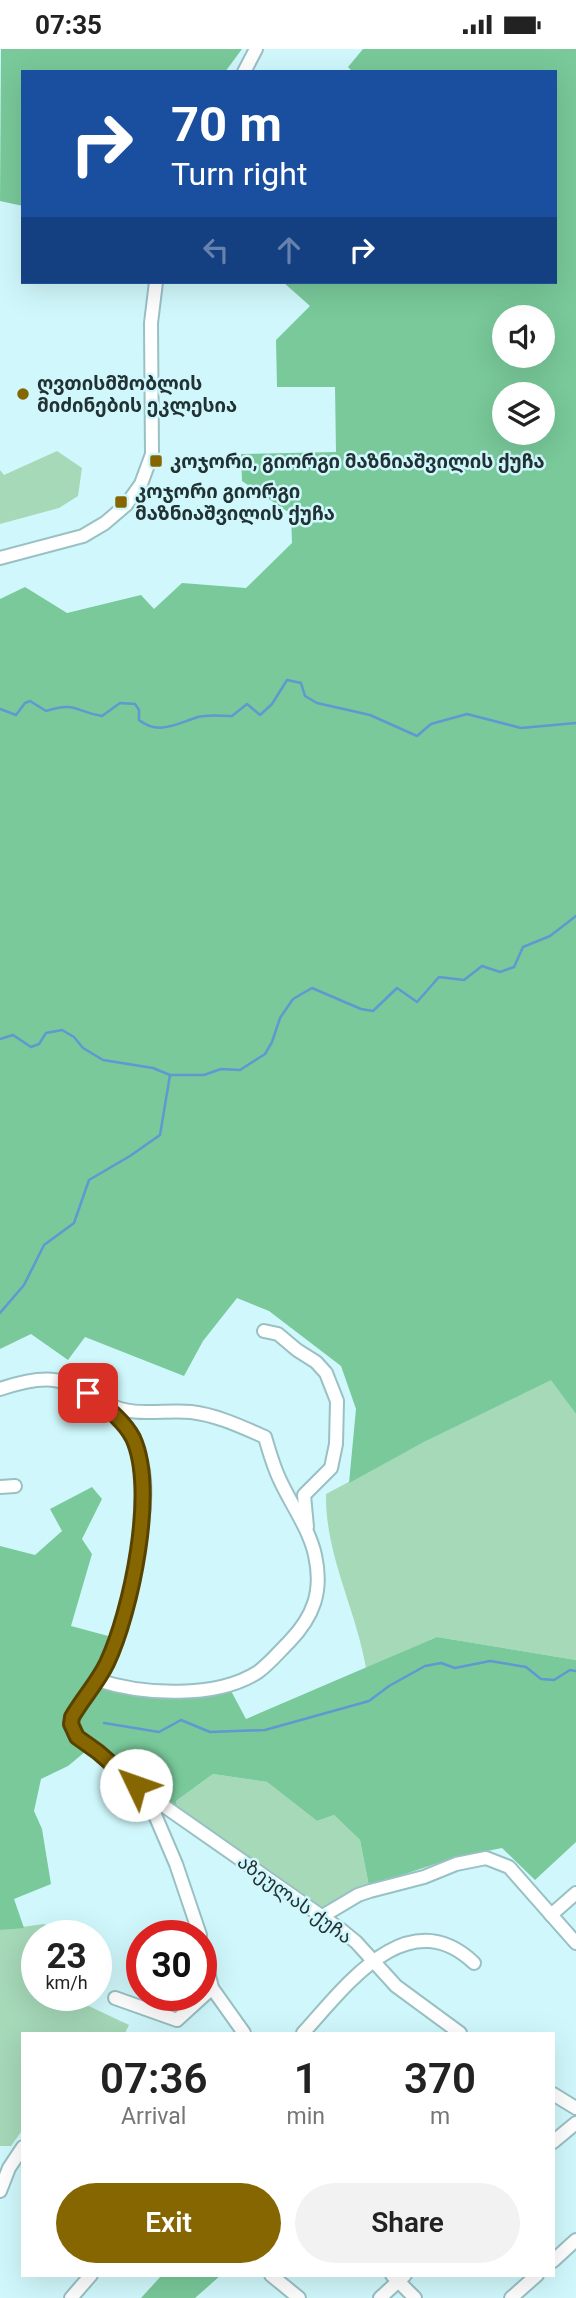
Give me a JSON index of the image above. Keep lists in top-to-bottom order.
{
  "streets": {
    "street": ["აზეულას ქუჩა"]
  },
  "places": {
    "other": ["ღვთისმშობლის მიძინების ეკლესია"],
    "transit": ["კოჯორი, გიორგი მაზნიაშვილის ქუჩა", "კოჯორი გიორგი მაზნიაშვილის ქუჩა"]
  },
  "page": {
    "status": "07:35",
    "turn": ["70 m", "Turn right"],
    "speed": "23 km/h",
    "limit": "30",
    "eta": [
      "07:36",
      "Arrival",
      "1",
      "min",
      "370",
      "m"
    ],
    "buttons": ["Exit", "Share"]
  }
}
